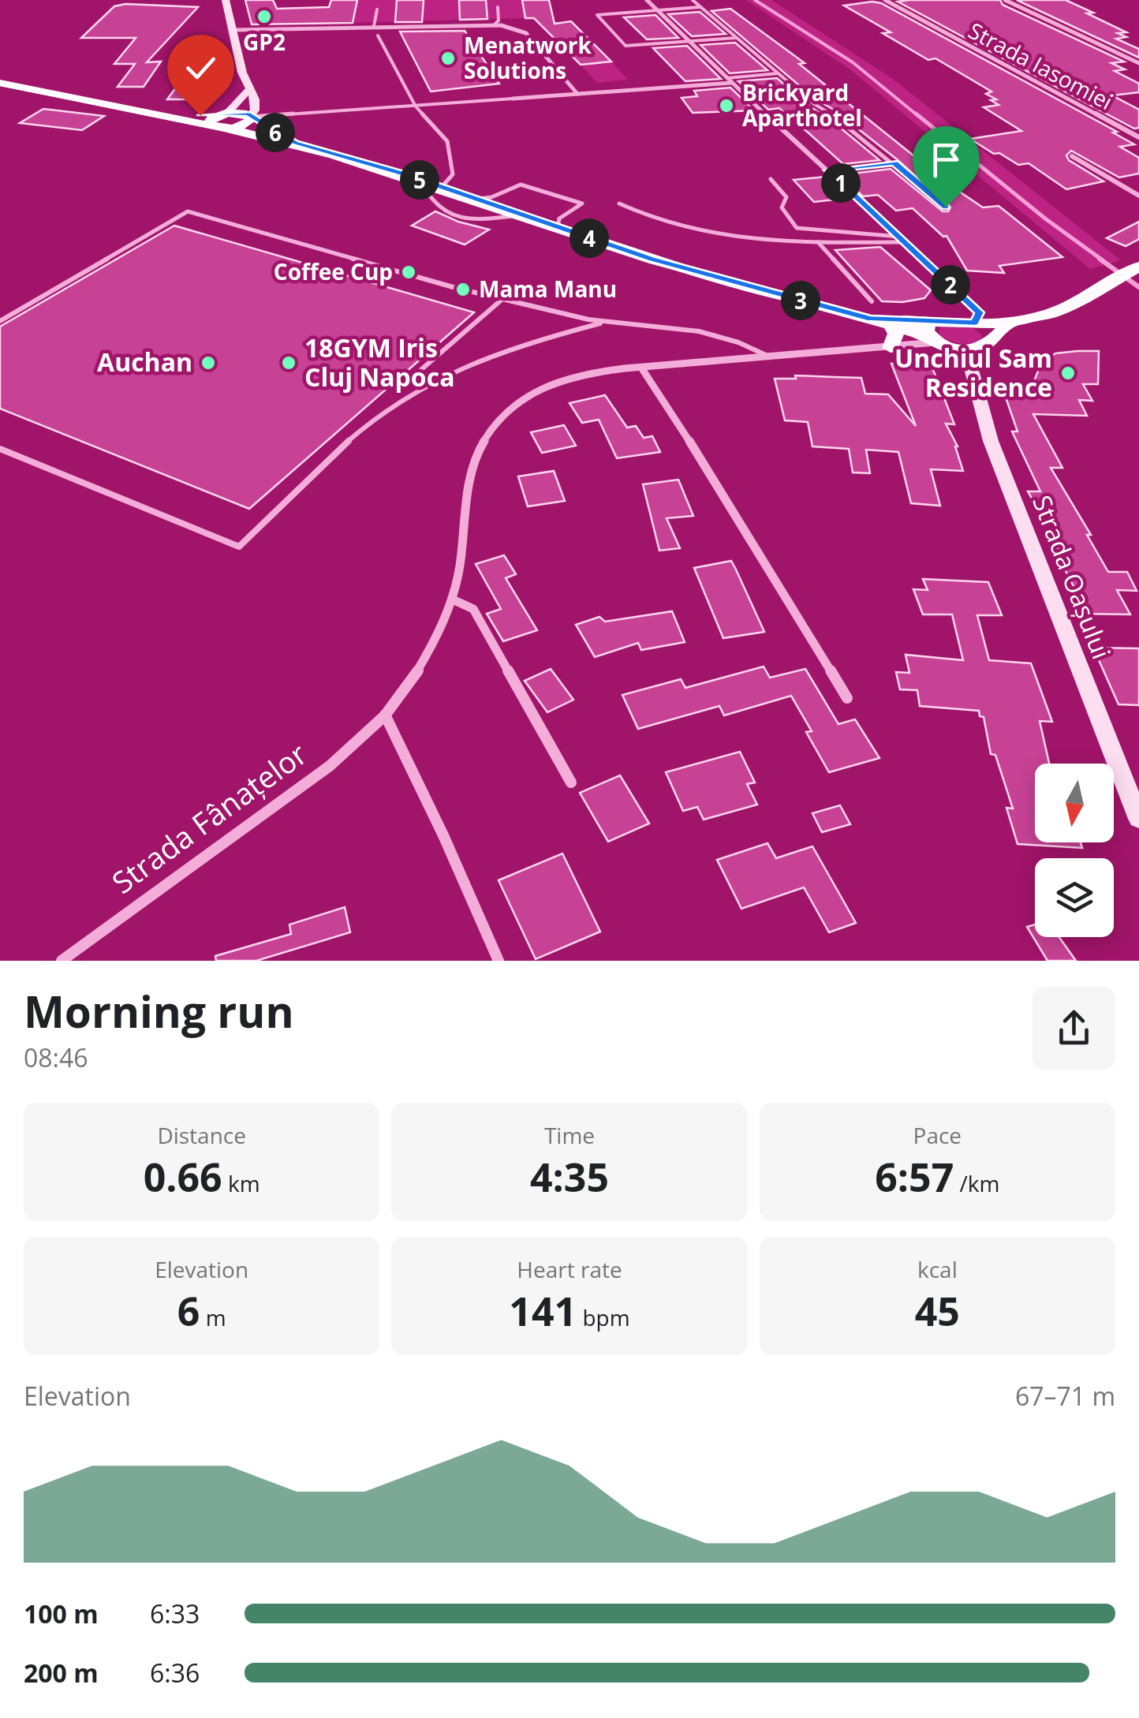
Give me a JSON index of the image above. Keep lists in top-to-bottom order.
{
  "streets": {
    "main road": ["Strada Oașului"],
    "street": ["Strada Iasomiei", "Strada Fânațelor"]
  },
  "places": [
    "GP2",
    "Menatwork Solutions",
    "Brickyard Aparthotel",
    "Coffee Cup",
    "Mama Manu",
    "Auchan",
    "18GYM Iris Cluj Napoca",
    "Unchiul Sam Residence"
  ],
  "north": "bottom",
  "page": {
    "pins": [
      "6",
      "5",
      "1",
      "4",
      "2",
      "3"
    ],
    "heading": ["Morning run", "08:46"],
    "stats": [
      ["Distance", "0.66 km"],
      ["Time", "4:35"],
      ["Pace", "6:57 /km"],
      ["Elevation", "6 m"],
      ["Heart rate", "141 bpm"],
      ["kcal", "45"]
    ],
    "chart": ["Elevation", "67–71 m"],
    "list": [
      {
        "name": "100 m",
        "note": "6:33"
      },
      {
        "name": "200 m",
        "note": "6:36"
      }
    ]
  }
}
